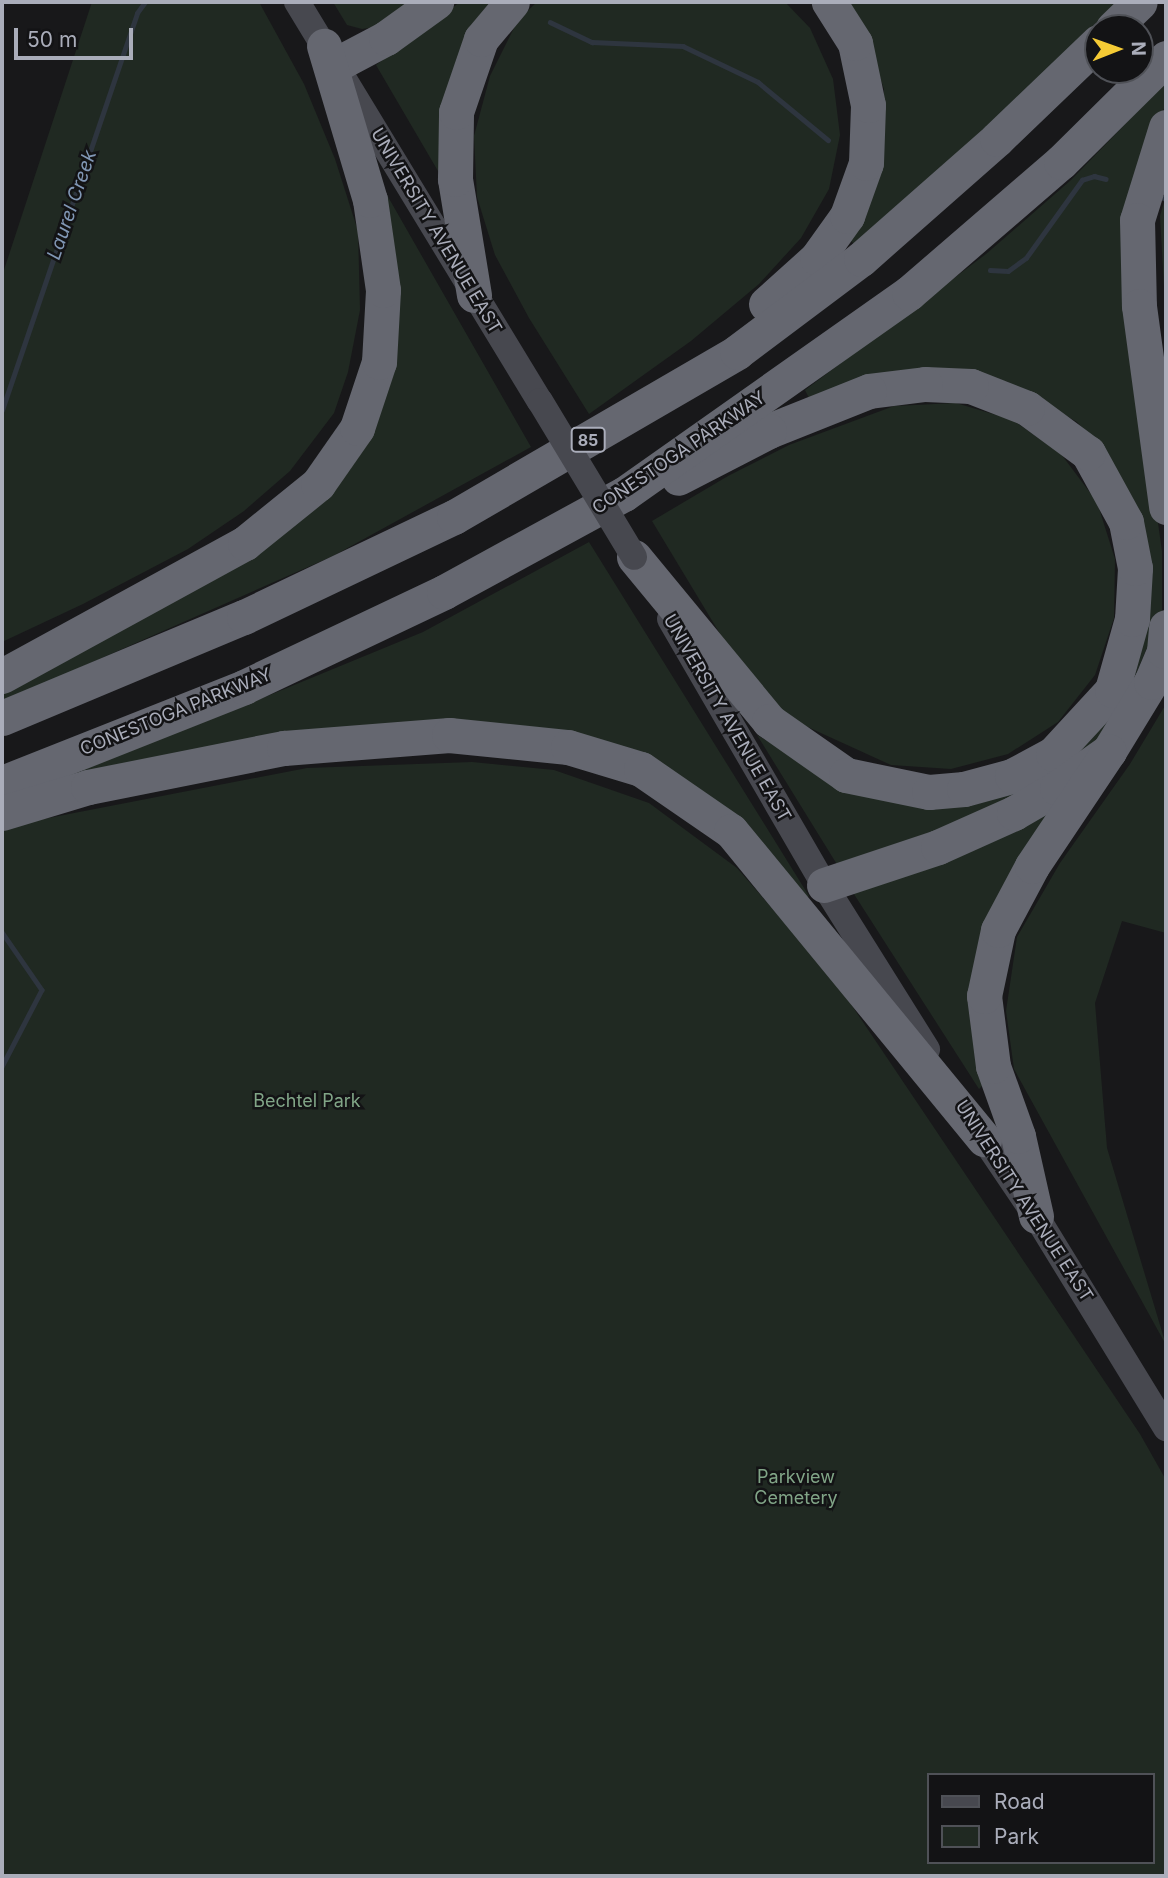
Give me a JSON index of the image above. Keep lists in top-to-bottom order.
{
  "streets": {
    "highway": ["85", "CONESTOGA PARKWAY"],
    "main road": ["UNIVERSITY AVENUE EAST"]
  },
  "water": ["Laurel Creek"],
  "parks": ["Bechtel Park", "Parkview Cemetery"],
  "legend": ["Road", "Park"],
  "scale_bar": "50 m",
  "north": "right"
}
